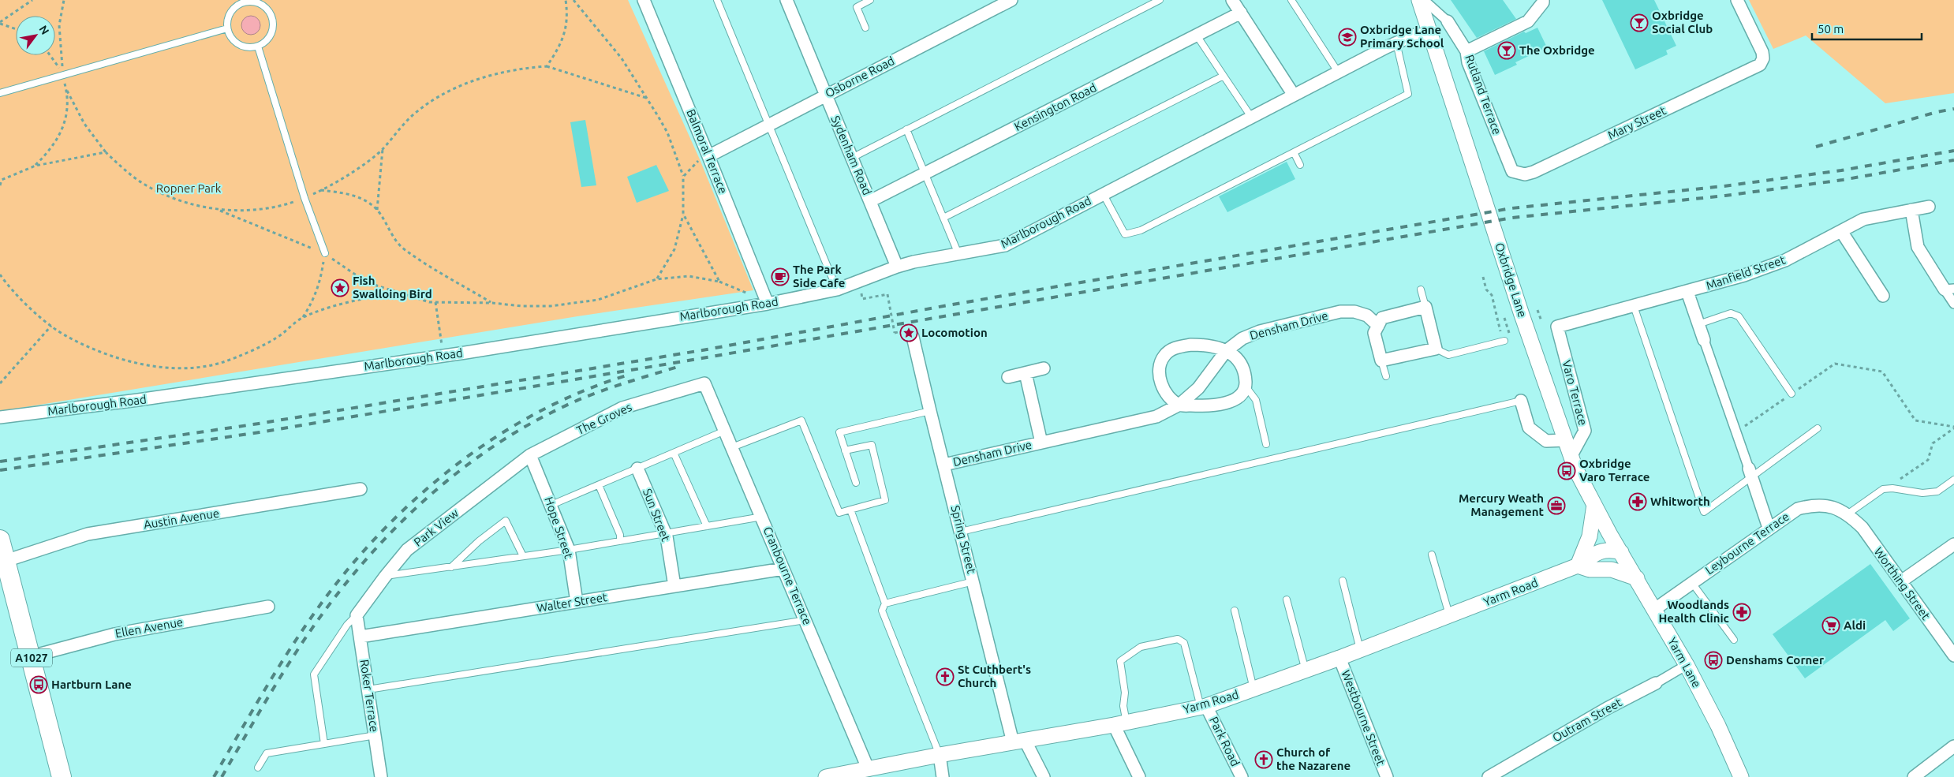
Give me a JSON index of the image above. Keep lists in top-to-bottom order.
{
  "streets": {
    "main road": ["A1027"],
    "street": [
      "Osborne Road",
      "Rutland Terrace",
      "Kensington Road",
      "Mary Street",
      "Balmoral Terrace",
      "Sydenham Road",
      "Marlborough Road",
      "Manfield Street",
      "Oxbridge Lane",
      "Densham Drive",
      "Varo Terrace",
      "The Groves",
      "Sun Street",
      "Austin Avenue",
      "Park View",
      "Hope Street",
      "Spring Street",
      "Leybourne Terrace",
      "Cranbourne Terrace",
      "Worthing Street",
      "Yarm Road",
      "Walter Street",
      "Ellen Avenue",
      "Yarm Lane",
      "Roker Terrace",
      "Westbourne Street",
      "Outram Street",
      "Park Road"
    ]
  },
  "crossings": [
    ["Osborne Road", "Balmoral Terrace"],
    ["Osborne Road", "Sydenham Road"],
    ["Rutland Terrace", "Mary Street"],
    ["Kensington Road", "Sydenham Road"],
    ["Balmoral Terrace", "Marlborough Road"],
    ["Sydenham Road", "Marlborough Road"],
    ["Marlborough Road", "Oxbridge Lane"],
    ["Manfield Street", "Varo Terrace"],
    ["Oxbridge Lane", "Varo Terrace"],
    ["Oxbridge Lane", "Yarm Road"],
    ["Oxbridge Lane", "Yarm Lane"],
    ["Densham Drive", "Spring Street"],
    ["The Groves", "Park View"],
    ["The Groves", "Hope Street"],
    ["The Groves", "Cranbourne Terrace"],
    ["Sun Street", "Walter Street"],
    ["Austin Avenue", "A1027"],
    ["Park View", "Hope Street"],
    ["Park View", "Roker Terrace"],
    ["Hope Street", "Walter Street"],
    ["Spring Street", "Yarm Road"],
    ["Leybourne Terrace", "Worthing Street"],
    ["Leybourne Terrace", "Yarm Lane"],
    ["Cranbourne Terrace", "Yarm Road"],
    ["Cranbourne Terrace", "Walter Street"],
    ["Yarm Road", "Yarm Lane"],
    ["Yarm Road", "Westbourne Street"],
    ["Yarm Road", "Park Road"],
    ["Walter Street", "Roker Terrace"],
    ["Ellen Avenue", "A1027"],
    ["Yarm Lane", "Outram Street"]
  ],
  "parks": ["Ropner Park"],
  "places": {
    "bar": ["Oxbridge Social Club", "The Oxbridge"],
    "school or university": ["Oxbridge Lane Primary School"],
    "cafe": ["The Park Side Cafe"],
    "place": ["Fish Swalloing Bird", "Locomotion"],
    "bus stop": ["Oxbridge Varo Terrace", "Denshams Corner", "Hartburn Lane"],
    "pharmacy": ["Whitworth", "Woodlands Health Clinic"],
    "office": ["Mercury Weath Management"],
    "supermarket": ["Aldi"],
    "church": ["St Cuthbert's Church", "Church of the Nazarene"]
  },
  "scale_bar": "50 m",
  "north": "top right"
}
